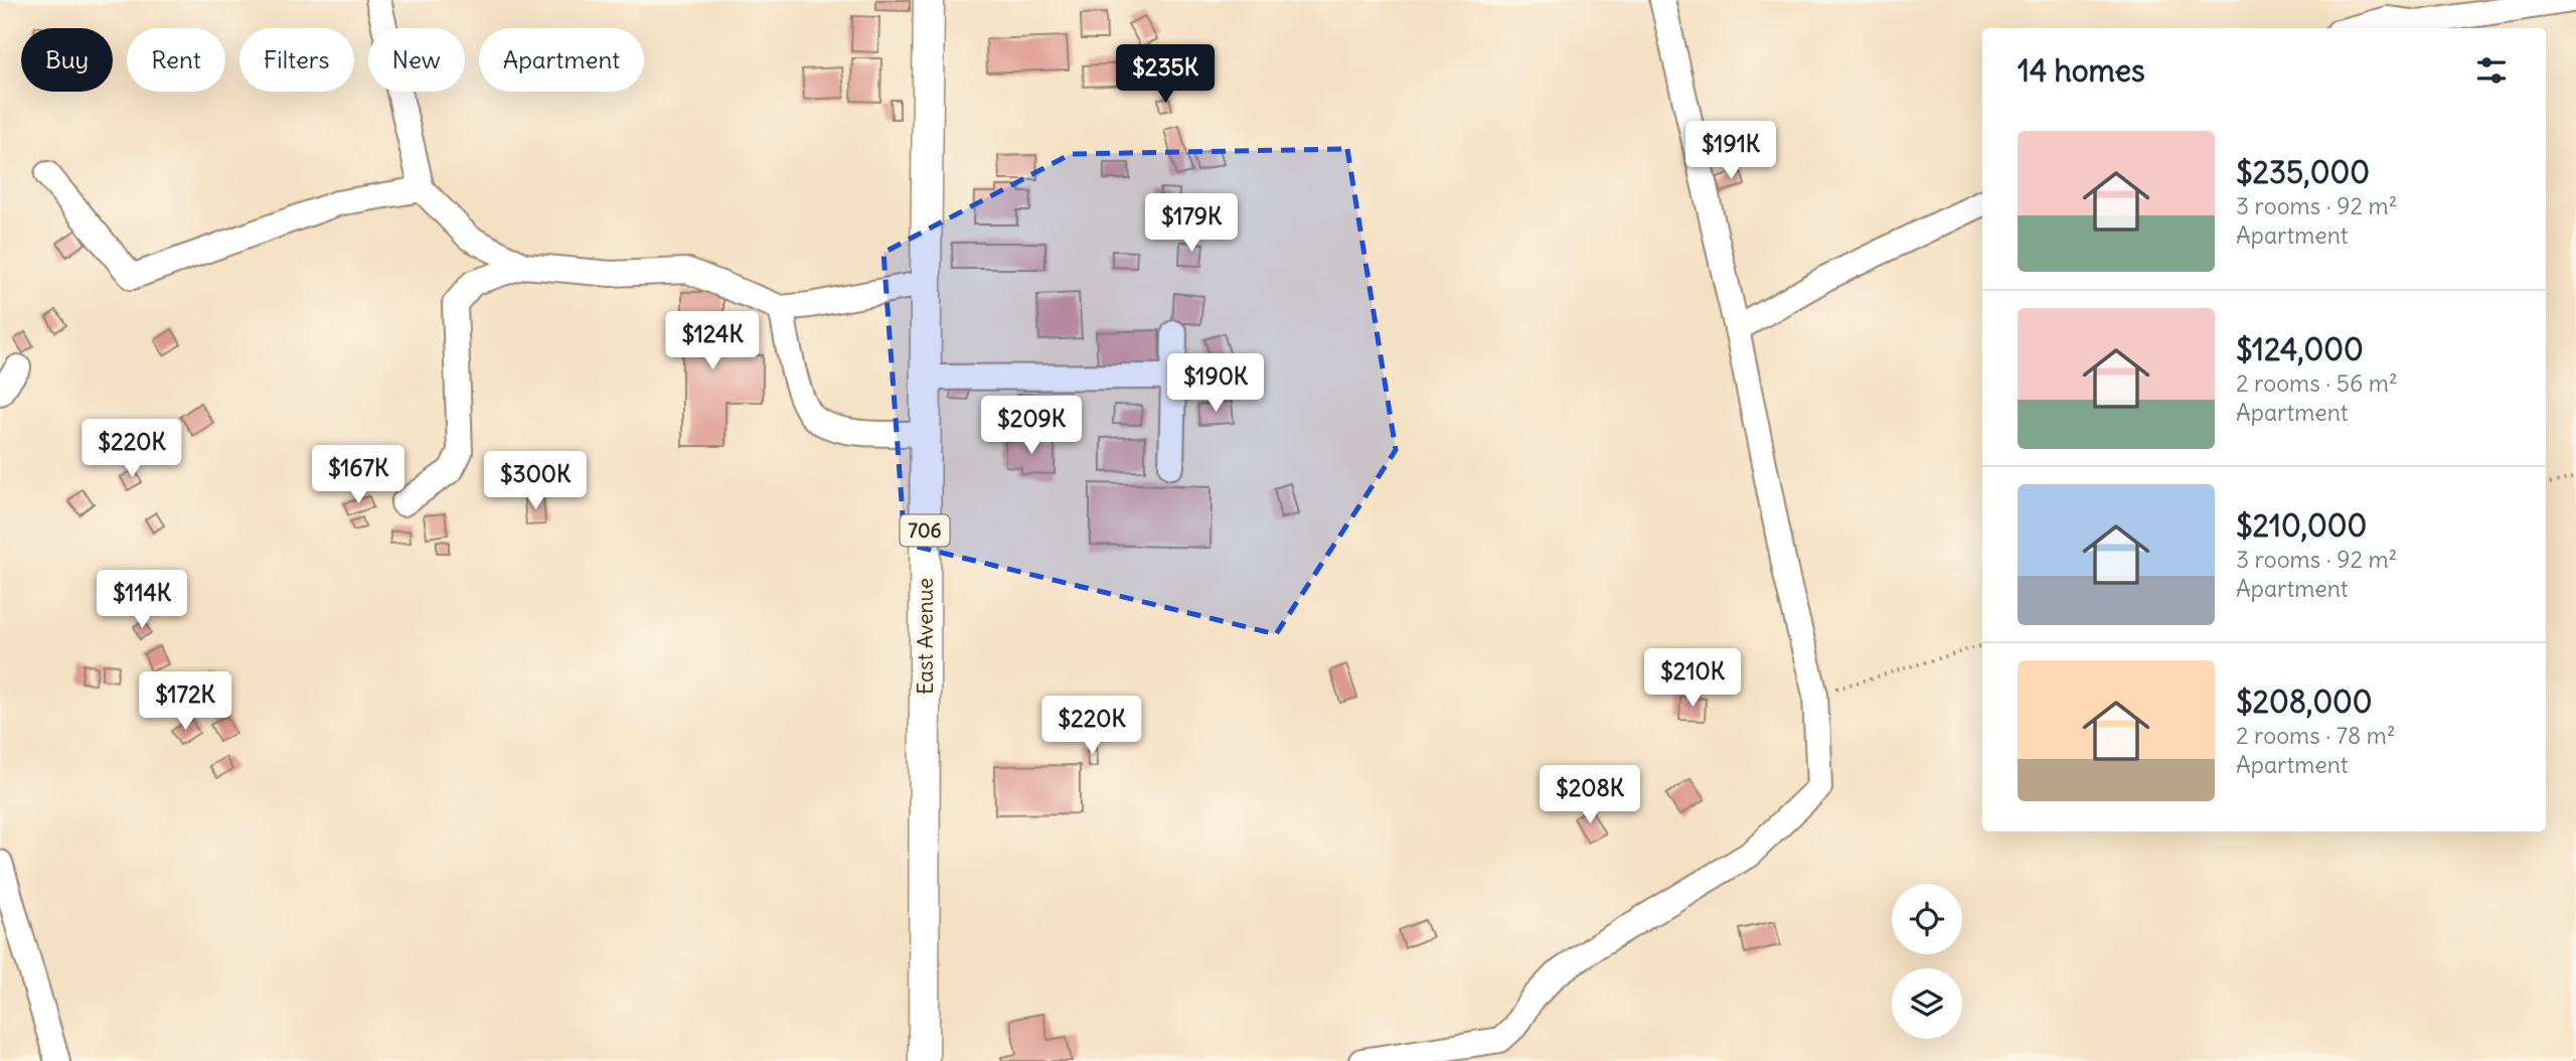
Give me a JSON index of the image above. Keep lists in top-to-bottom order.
{
  "streets": {
    "main road": ["706", "East Avenue"]
  },
  "page": {
    "chip": [
      "Buy",
      "Rent",
      "Filters",
      "New",
      "Apartment"
    ],
    "heading": "14 homes",
    "price": [
      "$235K",
      "$191K",
      "$179K",
      "$124K",
      "$190K",
      "$209K",
      "$220K",
      "$167K",
      "$300K",
      "$114K",
      "$210K",
      "$172K",
      "$220K",
      "$208K"
    ],
    "list": [
      {
        "name": "$235,000",
        "note": "3 rooms · 92 m² · Apartment"
      },
      {
        "name": "$124,000",
        "note": "2 rooms · 56 m² · Apartment"
      },
      {
        "name": "$210,000",
        "note": "3 rooms · 92 m² · Apartment"
      },
      {
        "name": "$208,000",
        "note": "2 rooms · 78 m² · Apartment"
      }
    ]
  }
}
